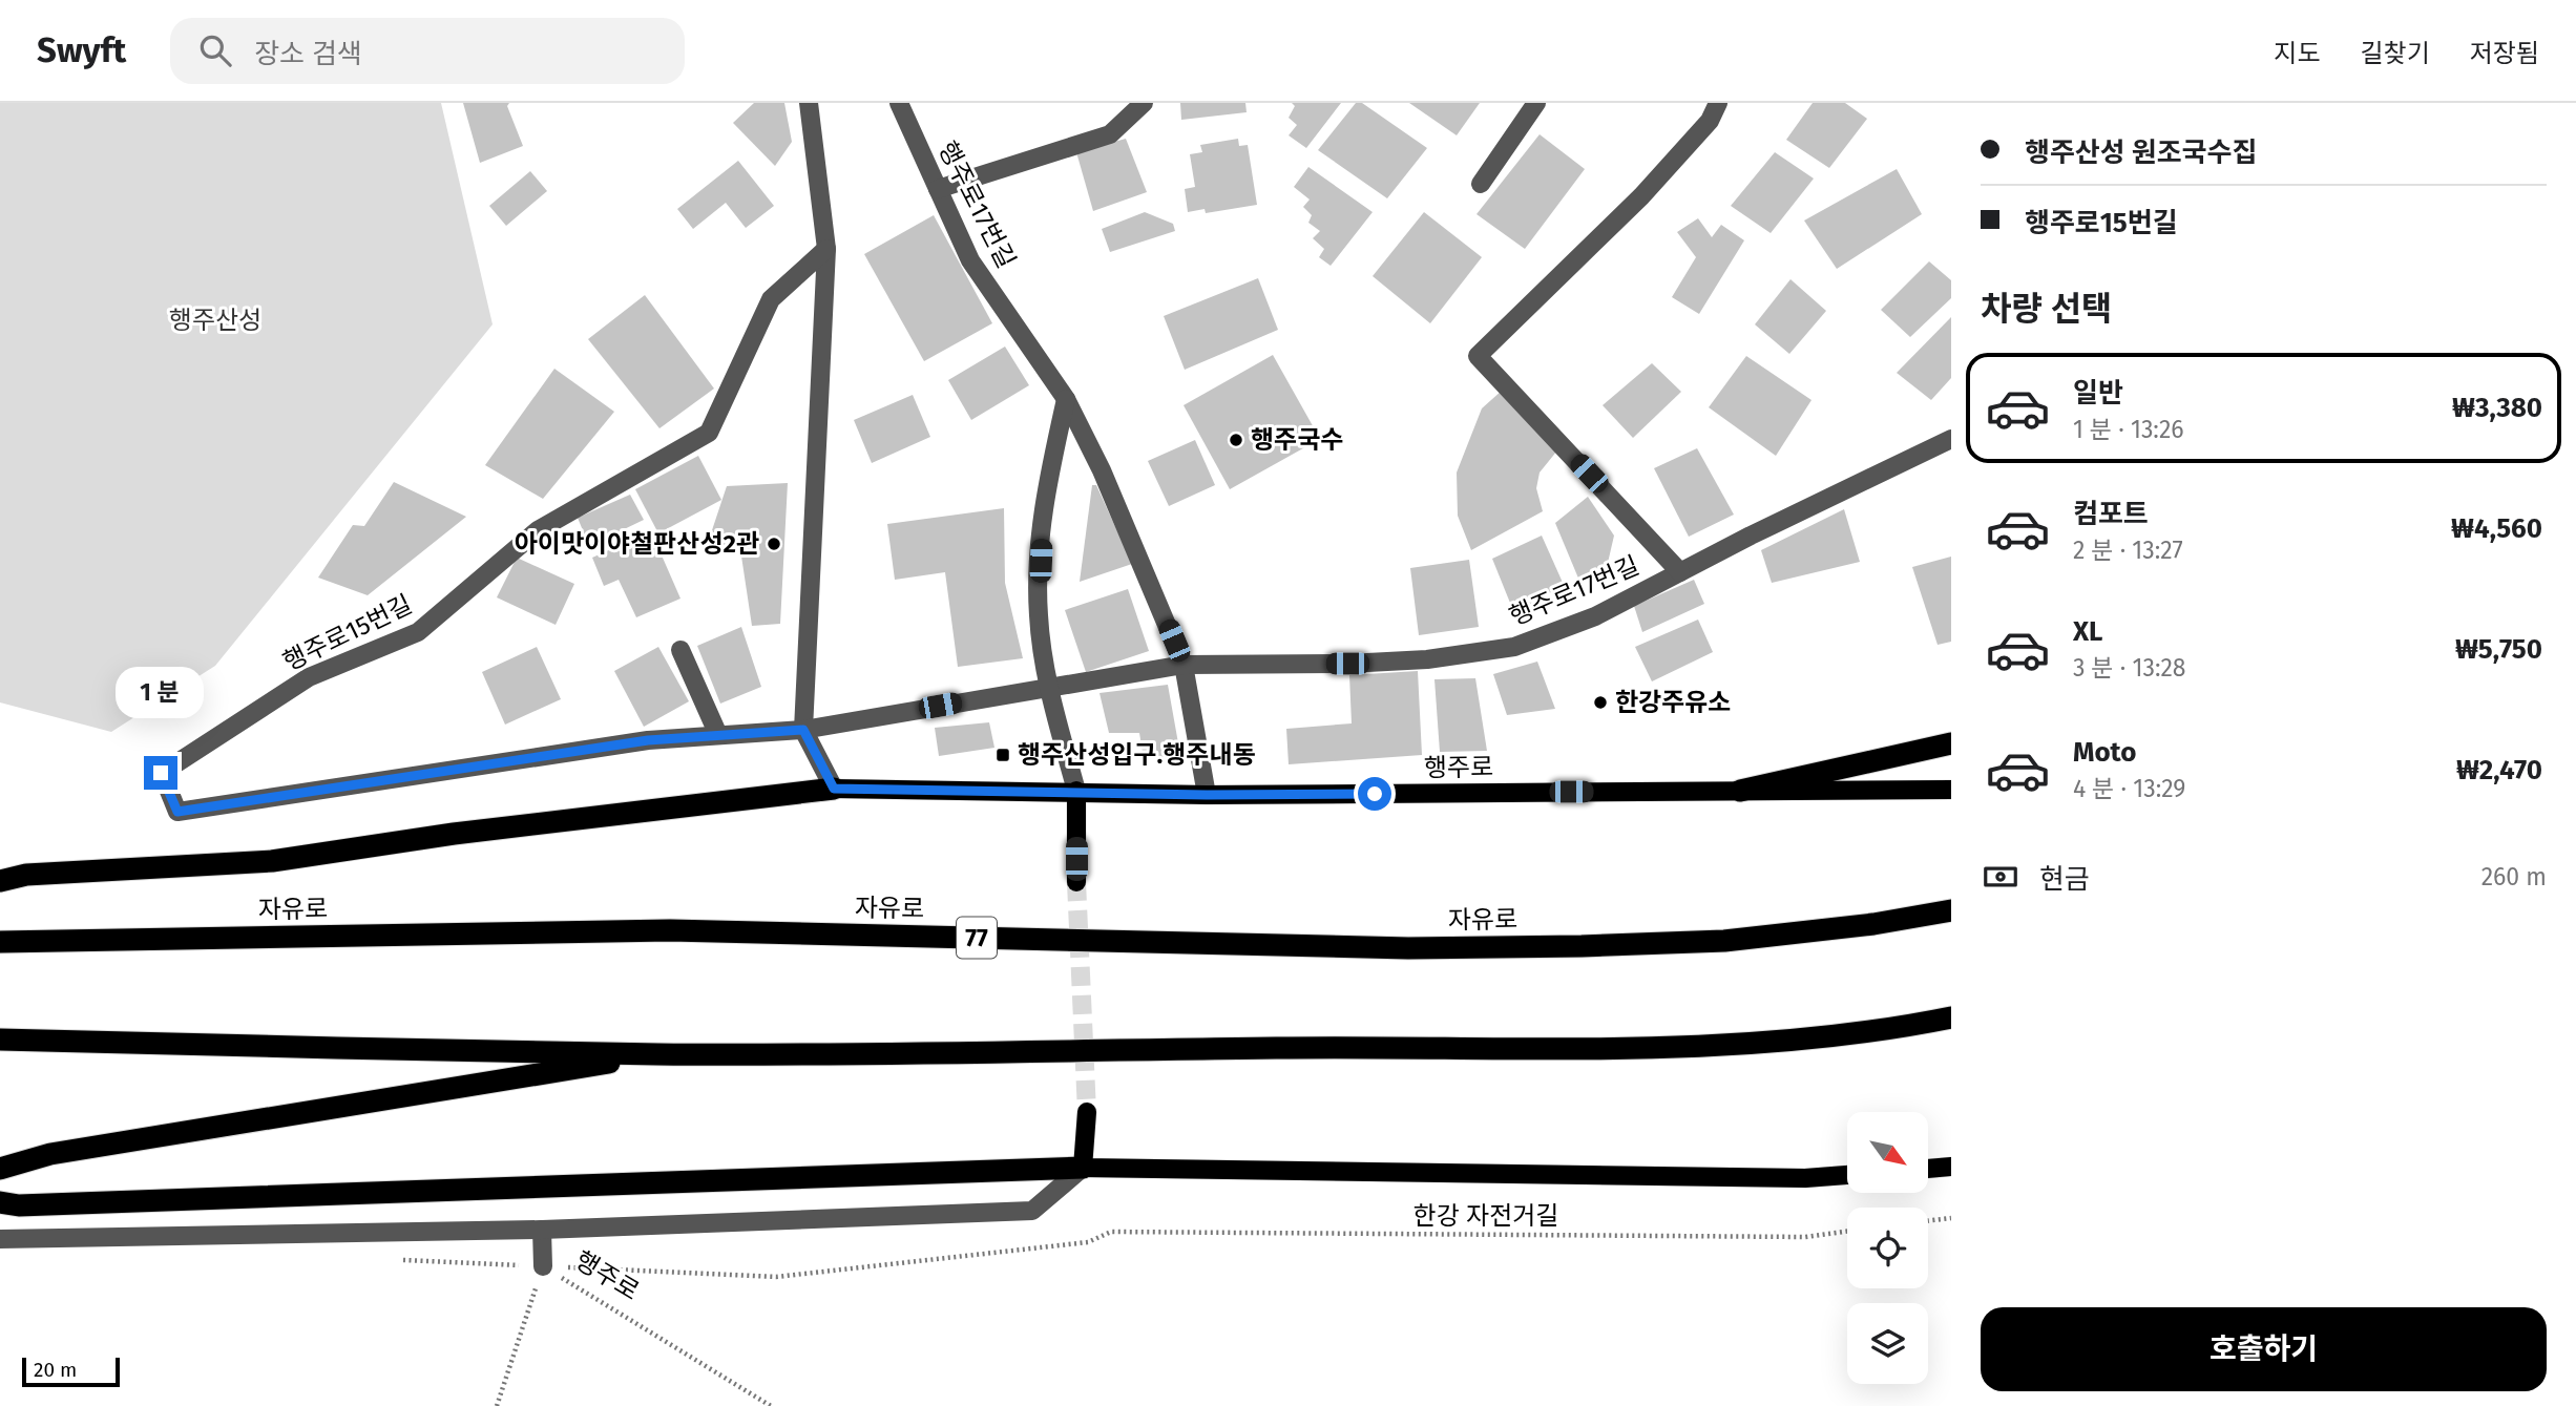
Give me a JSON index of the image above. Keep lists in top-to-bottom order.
{
  "streets": {
    "highway": ["자유로", "77"],
    "main road": ["행주로"],
    "street": ["행주로17번길", "행주로15번길"],
    "path": ["한강 자전거길"]
  },
  "crossings": [
    ["행주로17번길", "행주로15번길"]
  ],
  "parks": ["행주산성"],
  "places": {
    "other": ["행주국수", "아이맛이야철판산성2관", "한강주유소"],
    "transit": ["행주산성입구.행주내동"]
  },
  "scale_bar": "20 m",
  "north": "bottom right",
  "page": {
    "header": "Swyft",
    "search": "장소 검색",
    "nav": ["지도", "길찾기", "저장됨"],
    "banner": ["행주산성 원조국수집", "행주로15번길"],
    "heading": "차량 선택",
    "list": [
      {
        "name": "일반",
        "note": "1 분 · 13:26",
        "value": "₩3,380"
      },
      {
        "name": "컴포트",
        "note": "2 분 · 13:27",
        "value": "₩4,560"
      },
      {
        "name": "XL",
        "note": "3 분 · 13:28",
        "value": "₩5,750"
      },
      {
        "name": "Moto",
        "note": "4 분 · 13:29",
        "value": "₩2,470"
      }
    ],
    "bubble": "1 분",
    "pay": ["현금", "260 m"],
    "buttons": "호출하기",
    "scale": "20 m"
  }
}
